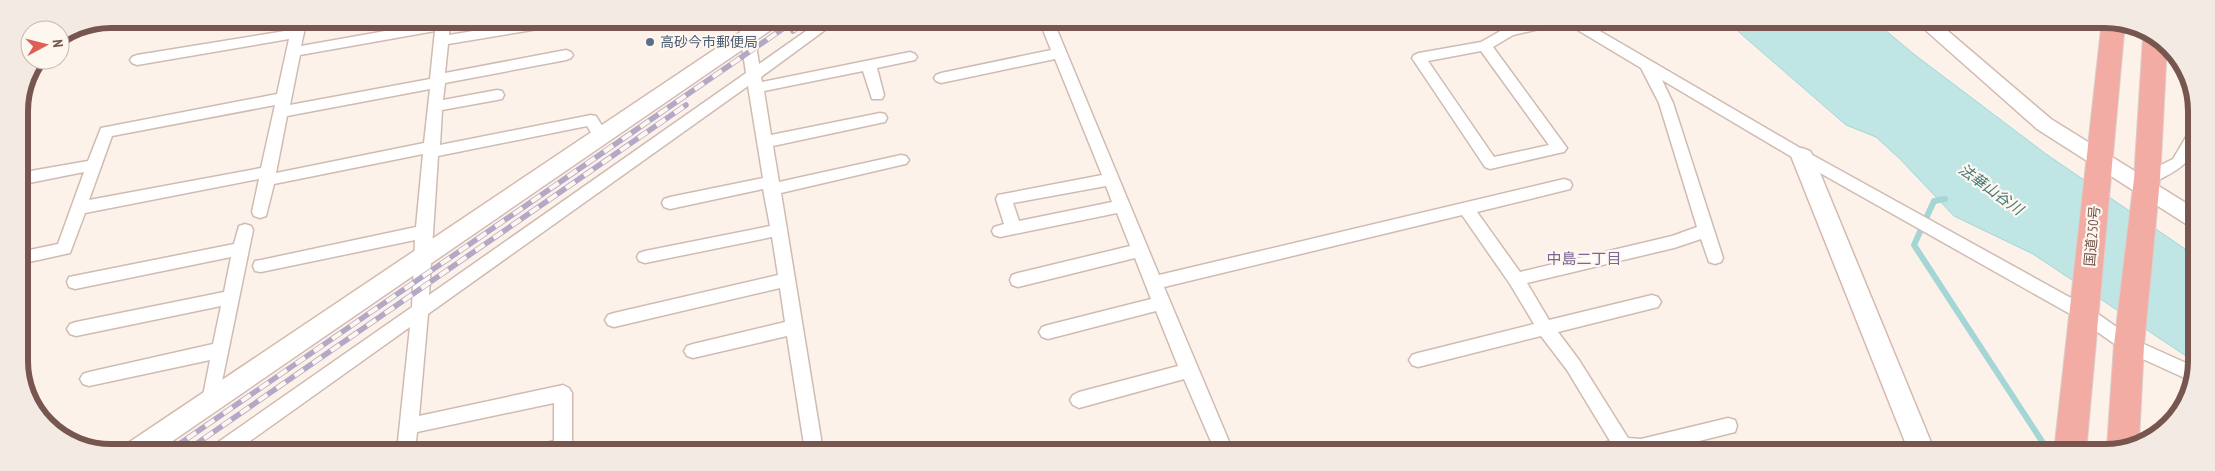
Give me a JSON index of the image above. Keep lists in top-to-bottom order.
{
  "streets": {
    "highway": ["国道250号"]
  },
  "districts": ["中島二丁目"],
  "water": ["法華山谷川"],
  "places": ["高砂今市郵便局"],
  "north": "right"
}
